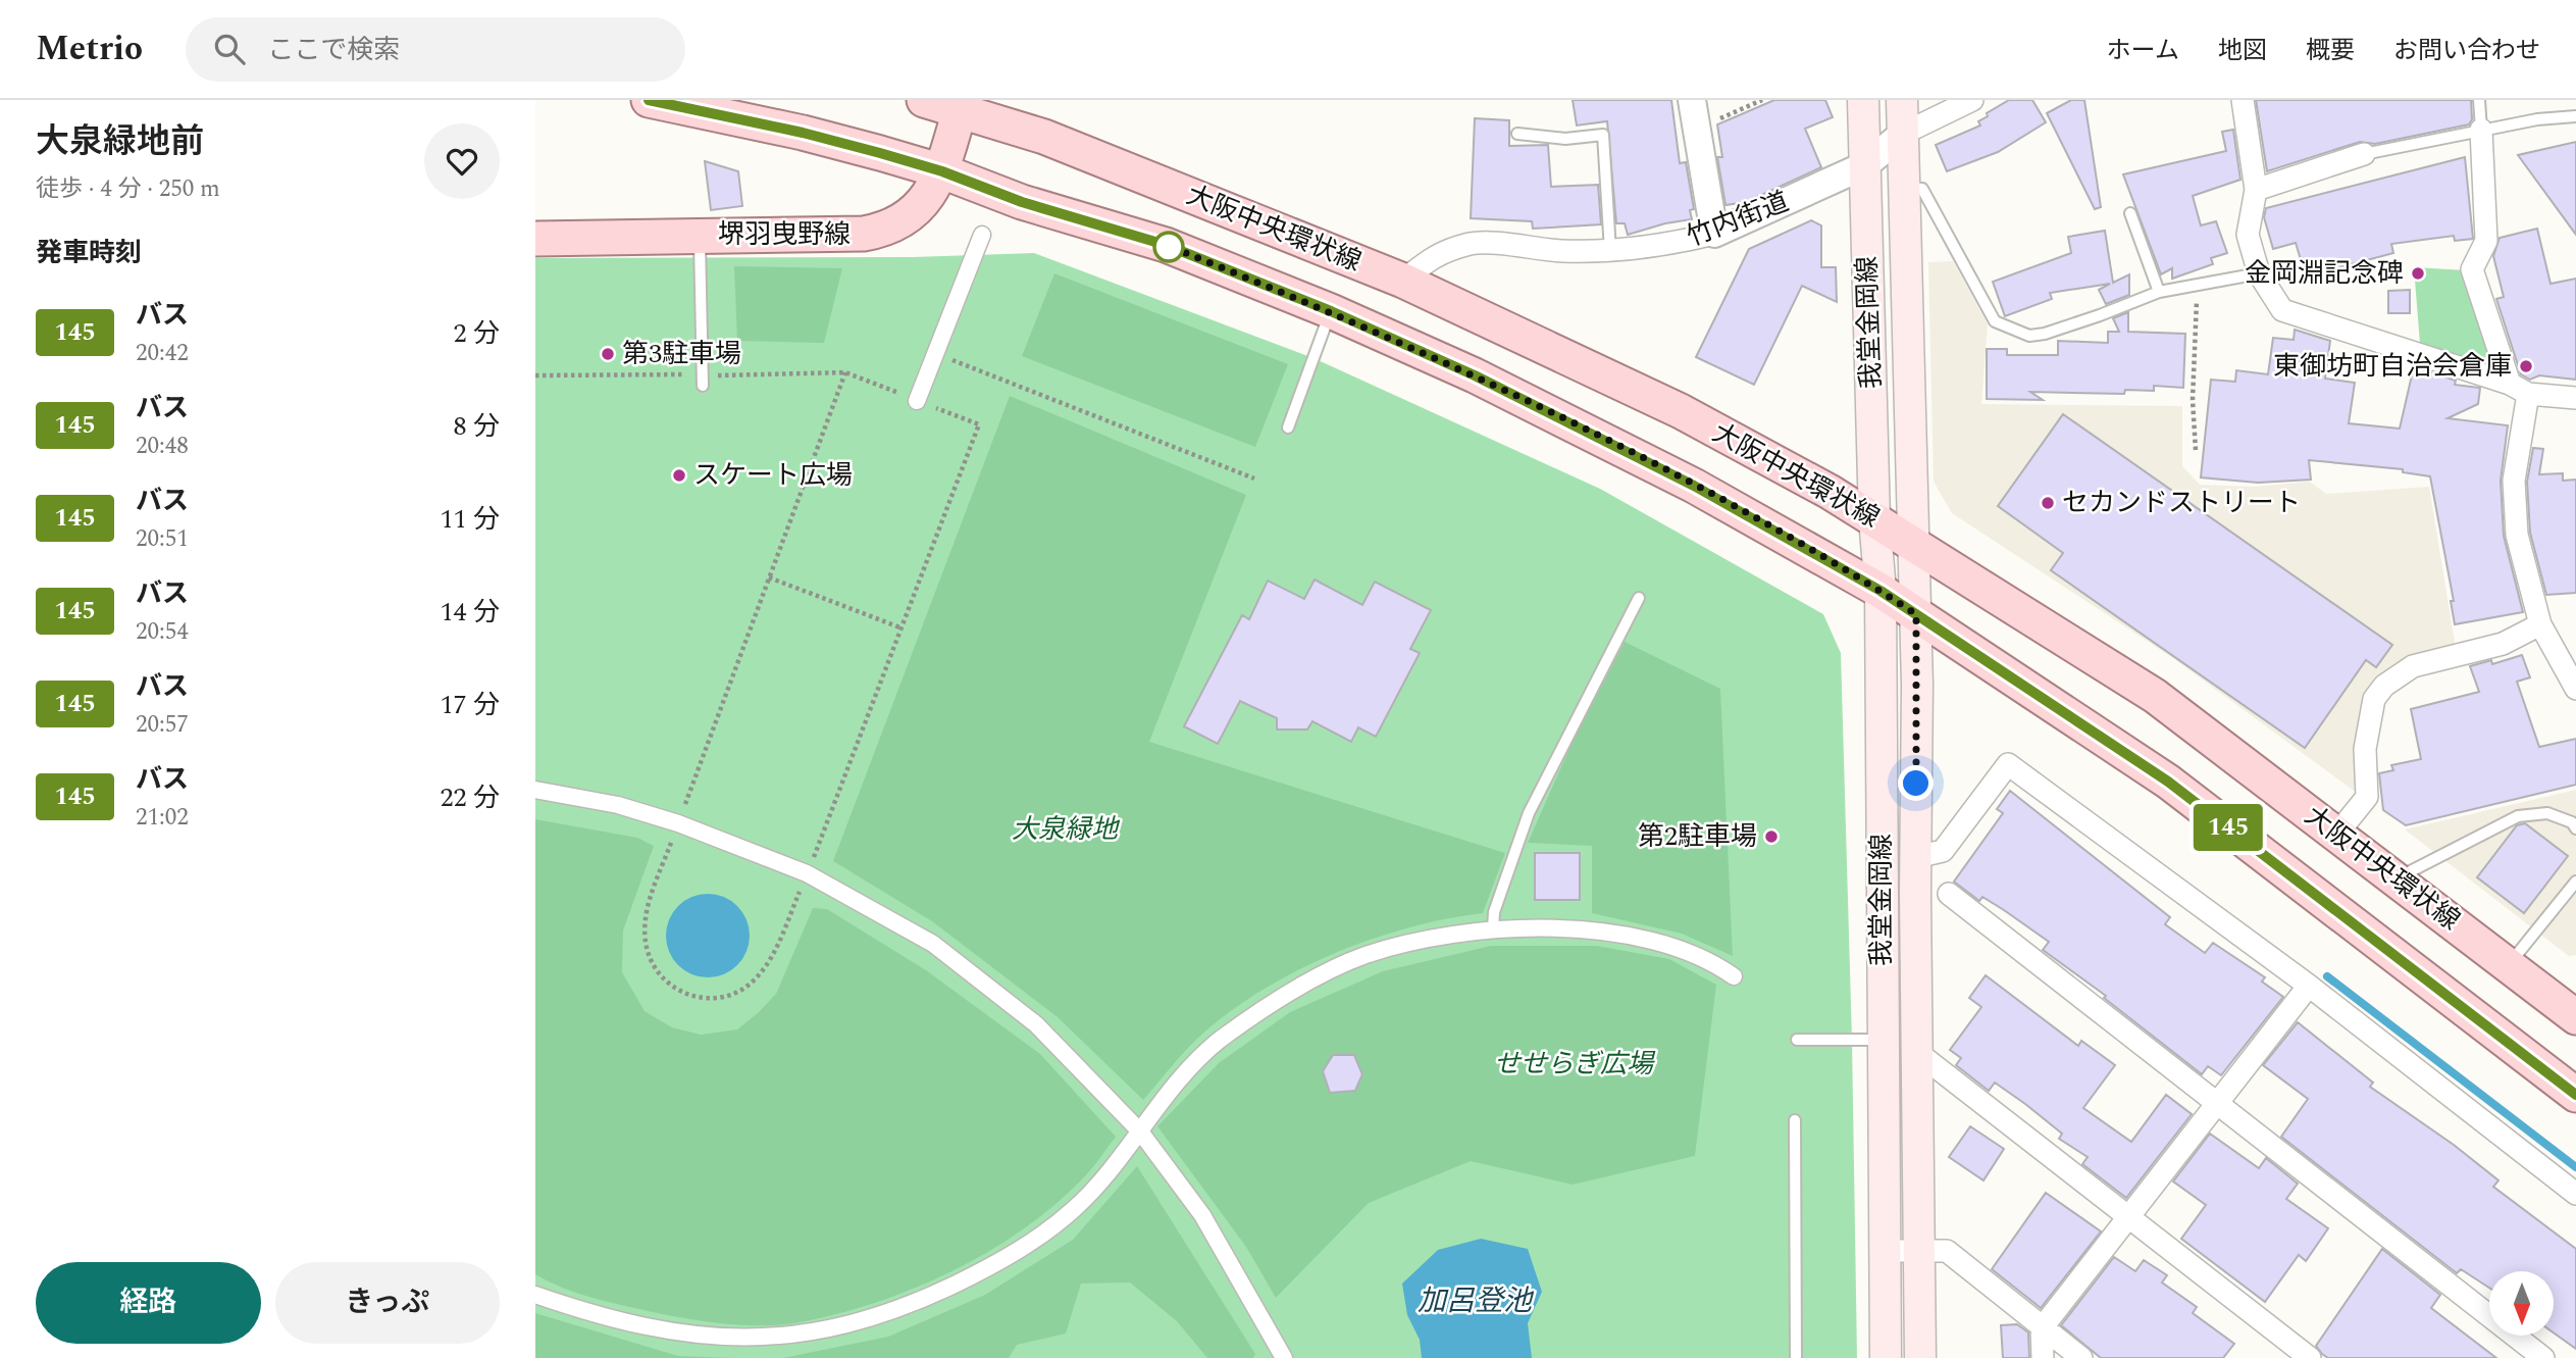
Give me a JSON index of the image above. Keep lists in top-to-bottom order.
{
  "streets": {
    "main road": ["大阪中央環状線", "堺羽曳野線", "我堂金岡線"],
    "street": ["竹内街道"]
  },
  "crossings": [
    ["竹内街道", "大阪中央環状線"],
    ["竹内街道", "我堂金岡線"],
    ["大阪中央環状線", "堺羽曳野線"],
    ["大阪中央環状線", "我堂金岡線"]
  ],
  "water": ["加呂登池"],
  "parks": ["大泉緑地", "せせらぎ広場"],
  "places": [
    "金岡淵記念碑",
    "第3駐車場",
    "東御坊町自治会倉庫",
    "スケート広場",
    "セカンドストリート",
    "第2駐車場"
  ],
  "lines": ["bus line 145"],
  "north": "bottom",
  "page": {
    "header": "Metrio",
    "search": "ここで検索",
    "nav": [
      "ホーム",
      "地図",
      "概要",
      "お問い合わせ"
    ],
    "heading": [
      ["大泉緑地前", "徒歩 · 4 分 · 250 m"],
      "発車時刻"
    ],
    "on_map": "145",
    "list": [
      {
        "mark": "145",
        "name": "バス",
        "note": "20:42",
        "value": "2 分"
      },
      {
        "mark": "145",
        "name": "バス",
        "note": "20:48",
        "value": "8 分"
      },
      {
        "mark": "145",
        "name": "バス",
        "note": "20:51",
        "value": "11 分"
      },
      {
        "mark": "145",
        "name": "バス",
        "note": "20:54",
        "value": "14 分"
      },
      {
        "mark": "145",
        "name": "バス",
        "note": "20:57",
        "value": "17 分"
      },
      {
        "mark": "145",
        "name": "バス",
        "note": "21:02",
        "value": "22 分"
      }
    ],
    "buttons": ["経路", "きっぷ"]
  }
}
